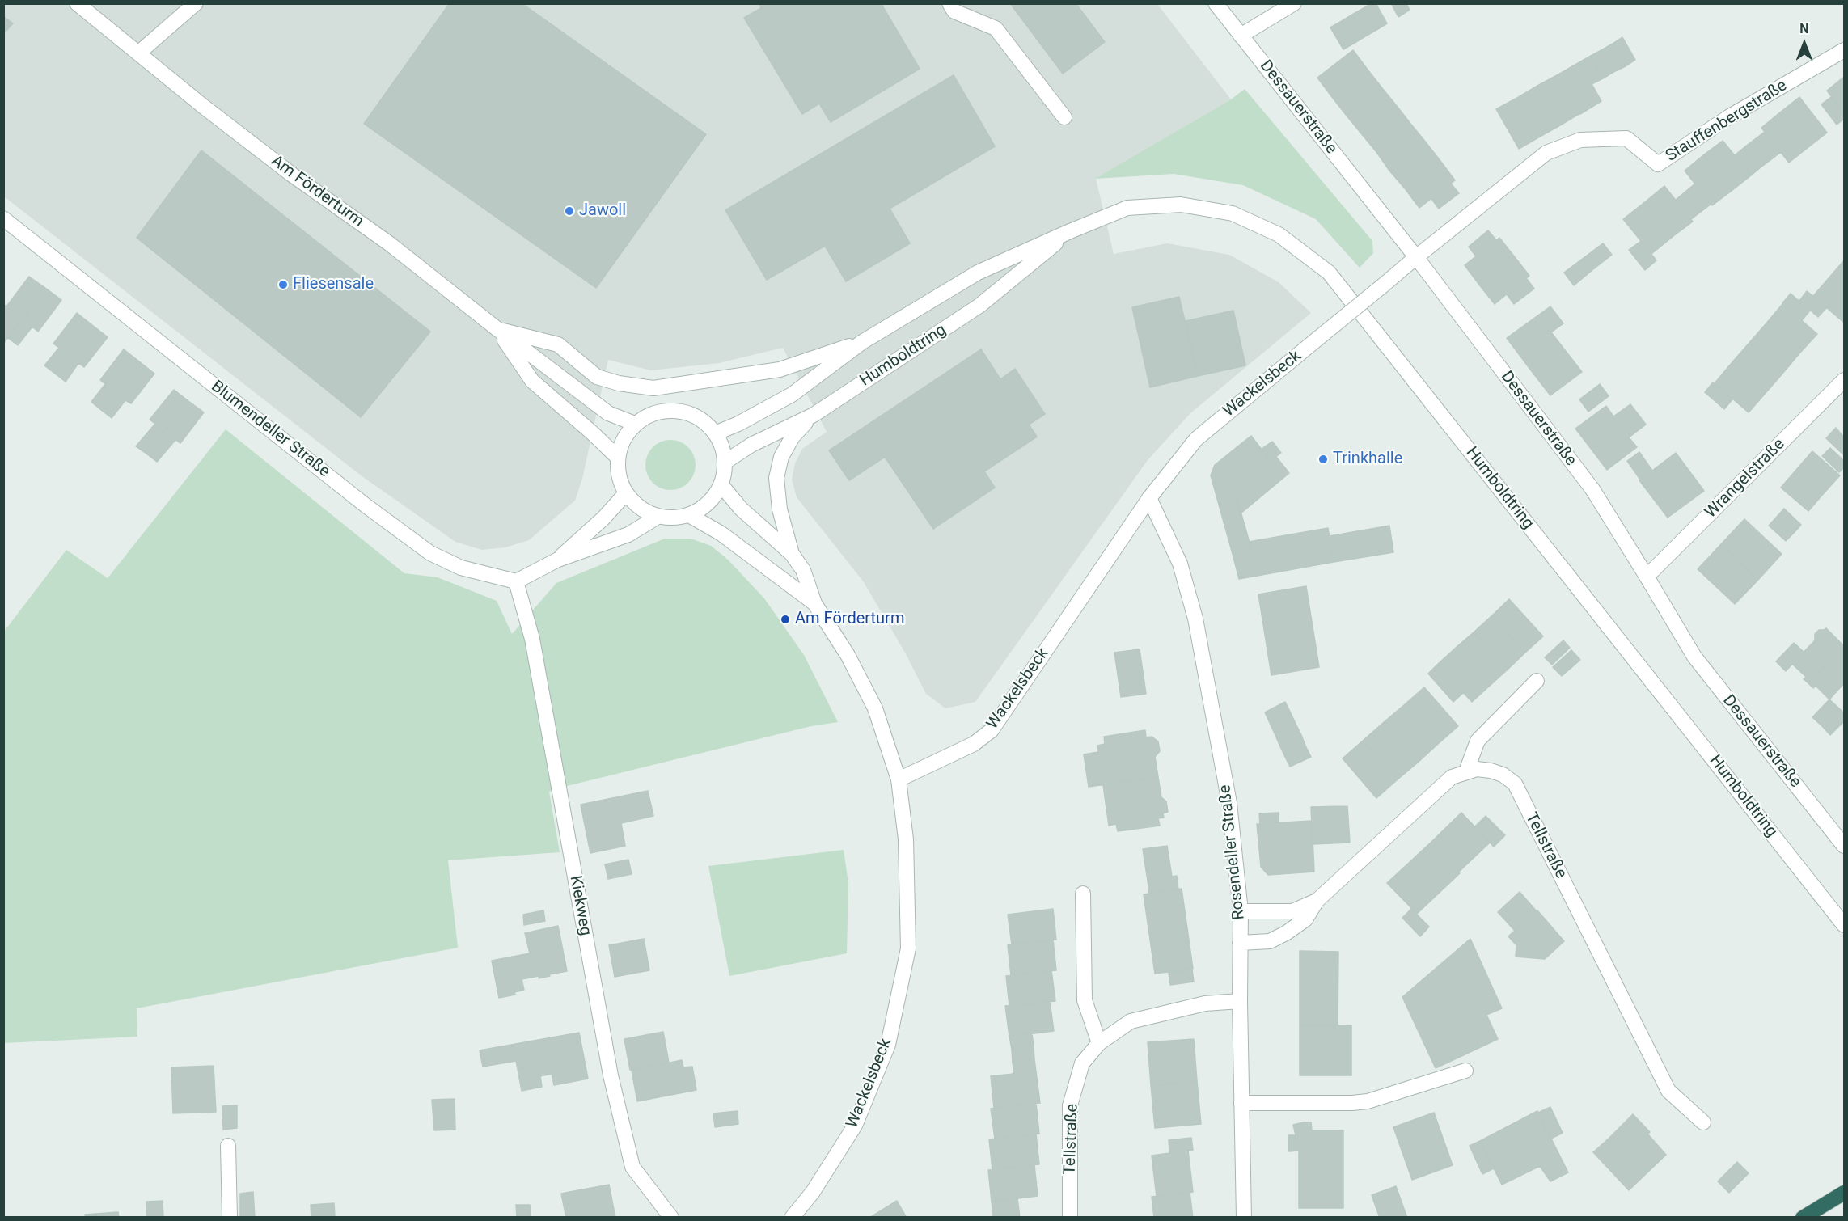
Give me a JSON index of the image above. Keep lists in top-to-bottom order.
{
  "streets": {
    "street": [
      "Dessauerstraße",
      "Stauffenbergstraße",
      "Am Förderturm",
      "Humboldtring",
      "Wackelsbeck",
      "Blumendeller Straße",
      "Wrangelstraße",
      "Tellstraße",
      "Rosendeller Straße",
      "Kiekweg"
    ]
  },
  "crossings": [
    ["Dessauerstraße", "Stauffenbergstraße"],
    ["Dessauerstraße", "Wackelsbeck"],
    ["Dessauerstraße", "Wrangelstraße"],
    ["Stauffenbergstraße", "Wackelsbeck"],
    ["Am Förderturm", "Humboldtring"],
    ["Wackelsbeck", "Rosendeller Straße"],
    ["Blumendeller Straße", "Kiekweg"],
    ["Tellstraße", "Rosendeller Straße"]
  ],
  "places": [
    "Jawoll",
    "Fliesensale",
    "Trinkhalle",
    "Am Förderturm"
  ],
  "north": "top"
}
